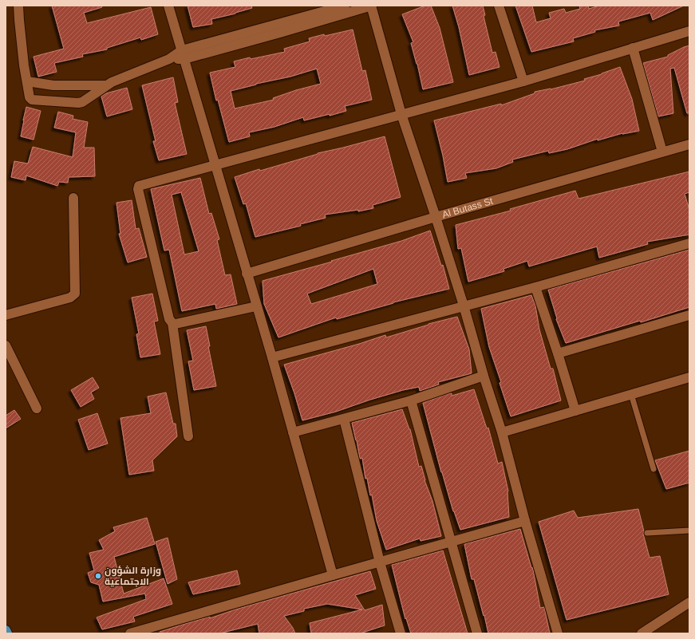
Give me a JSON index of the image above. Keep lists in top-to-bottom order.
{
  "streets": {
    "street": ["Al Butass St"]
  },
  "places": ["وزارة الشؤون الاجتماعية"]
}
